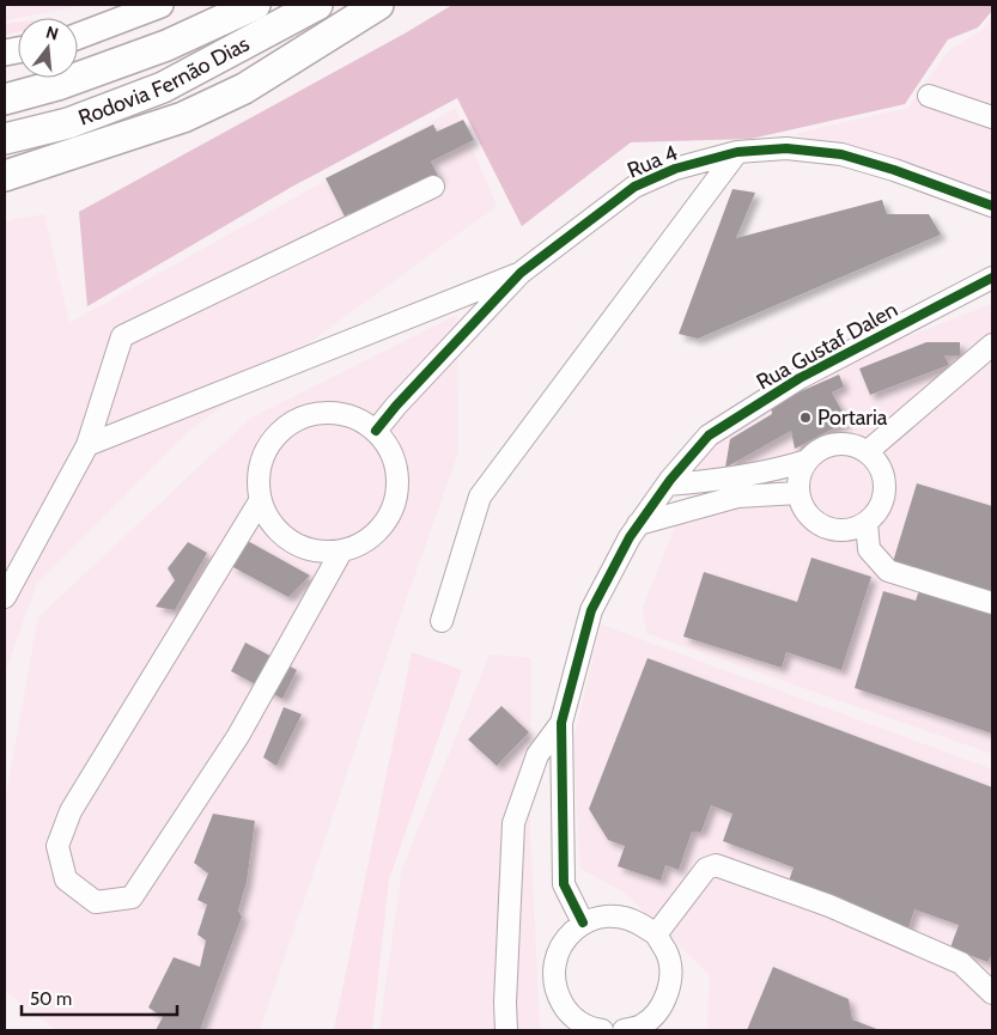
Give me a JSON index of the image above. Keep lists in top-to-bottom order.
{
  "streets": {
    "highway": ["Rodovia Fernão Dias"],
    "street": ["Rua 4", "Rua Gustaf Dalen"]
  },
  "places": ["Portaria"],
  "scale_bar": "50 m",
  "north": "top"
}
